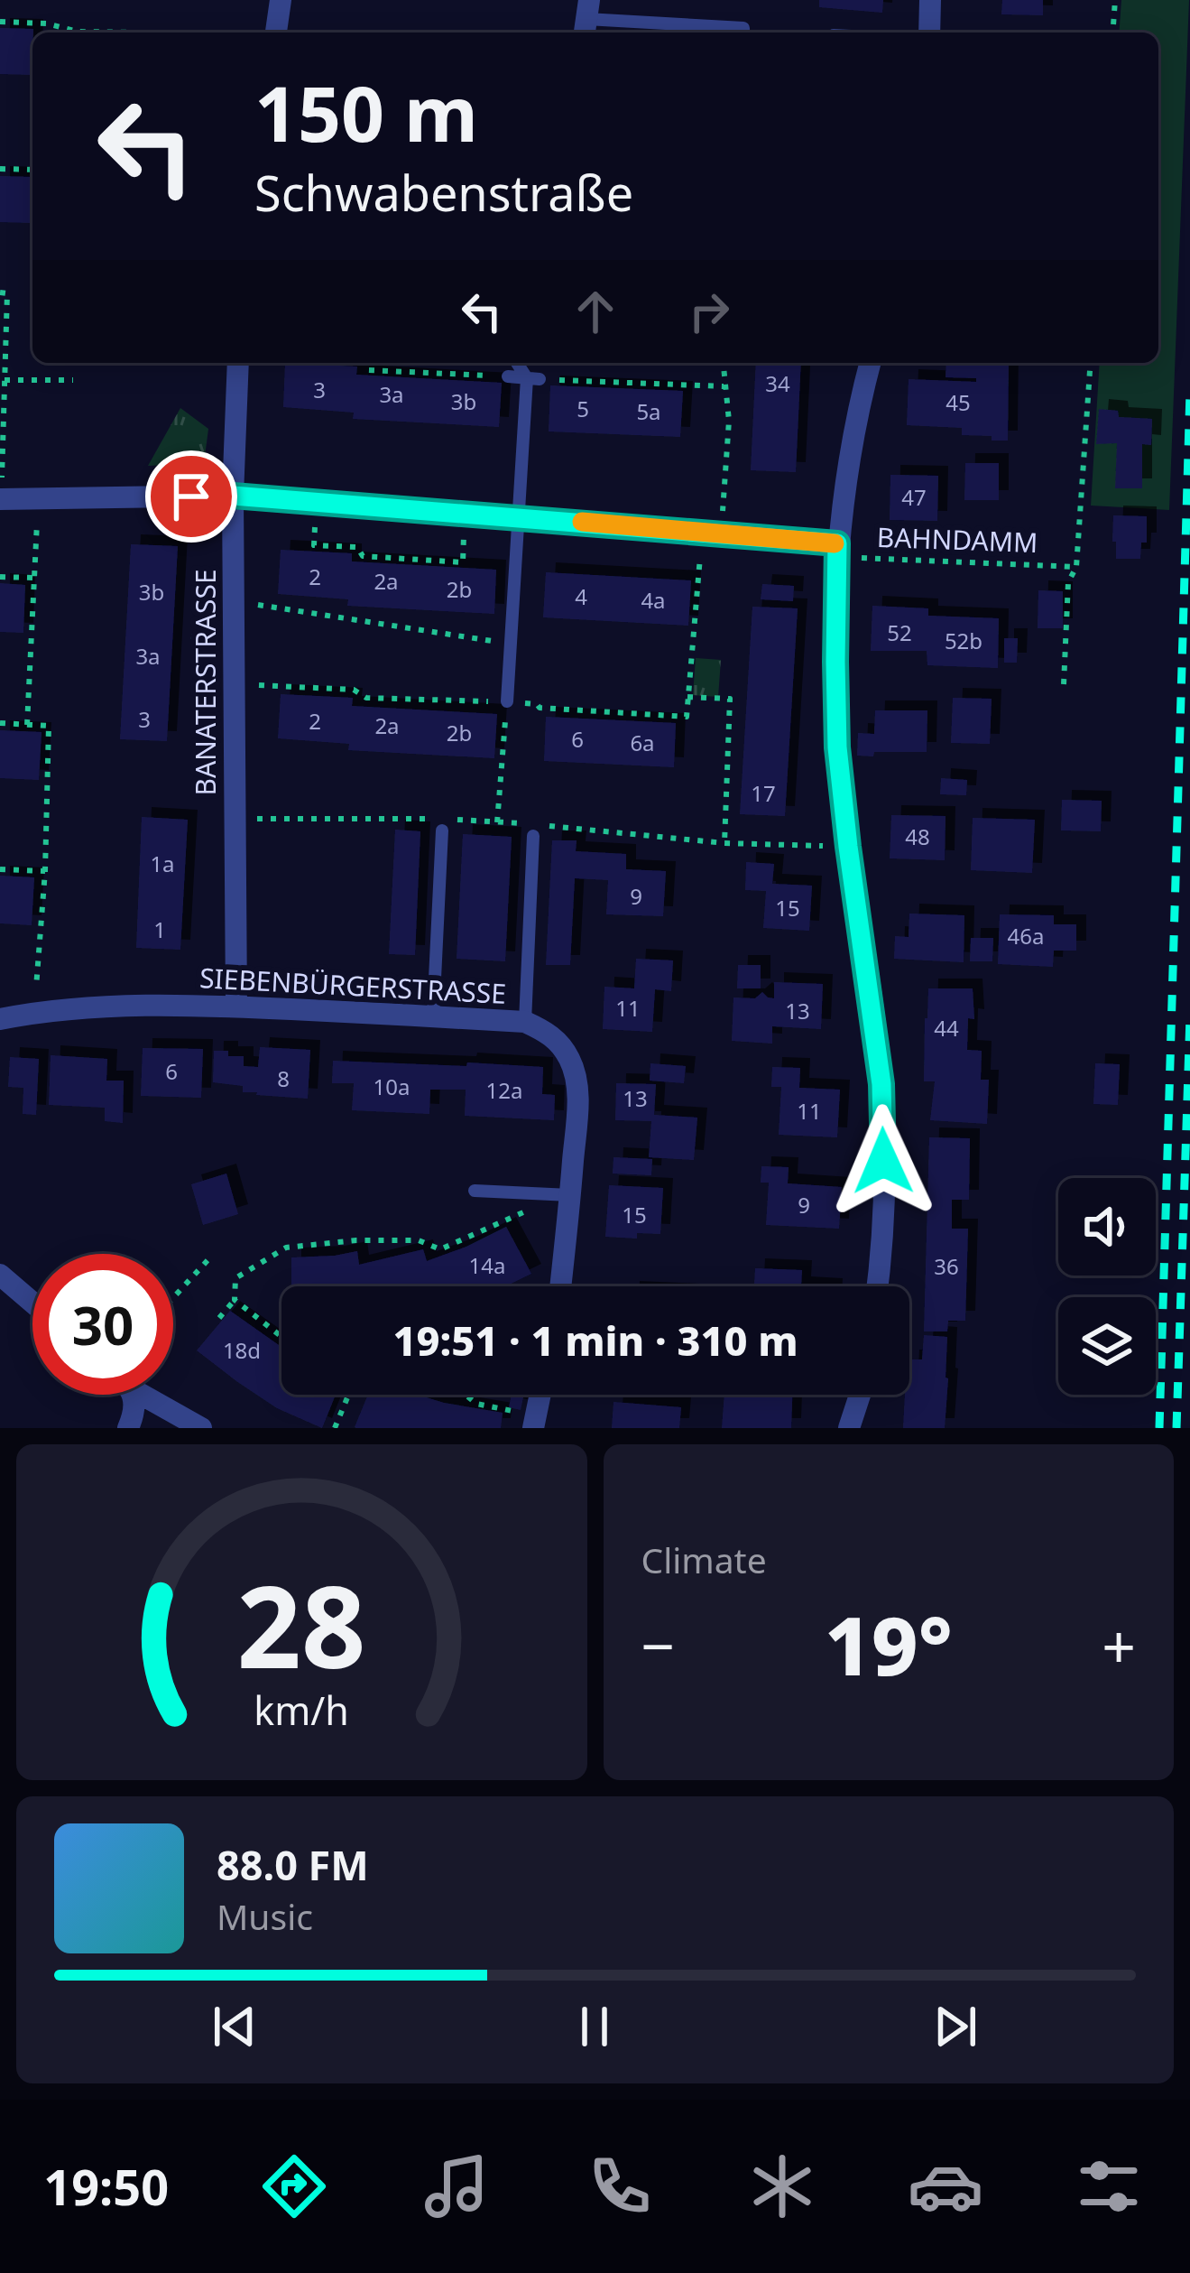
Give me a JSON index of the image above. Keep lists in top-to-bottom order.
{
  "streets": {
    "street": ["BANATERSTRASSE", "SIEBENBÜRGERSTRASSE"],
    "path": ["BAHNDAMM"]
  },
  "crossings": [
    ["BANATERSTRASSE", "SIEBENBÜRGERSTRASSE"]
  ],
  "house_numbers": [
    "34",
    "3",
    "3a",
    "3b",
    "45",
    "5",
    "5a",
    "47",
    "2",
    "2a",
    "2b",
    "3b",
    "4",
    "4a",
    "52",
    "52b",
    "3a",
    "3",
    "2",
    "2a",
    "2b",
    "6",
    "6a",
    "17",
    "48",
    "1a",
    "9",
    "15",
    "1",
    "46a",
    "11",
    "13",
    "44",
    "6",
    "8",
    "10a",
    "12a",
    "13",
    "11",
    "9",
    "15",
    "14a",
    "36",
    "18d"
  ],
  "page": {
    "turn": ["150 m", "Schwabenstraße"],
    "limit": "30",
    "trip": "19:51 · 1 min · 310 m",
    "tile": "Climate",
    "heat": ["−", "19°", "+"],
    "song": ["88.0 FM", "Music"],
    "tabs": "19:50",
    "gauge": ["28", "km/h"]
  }
}
